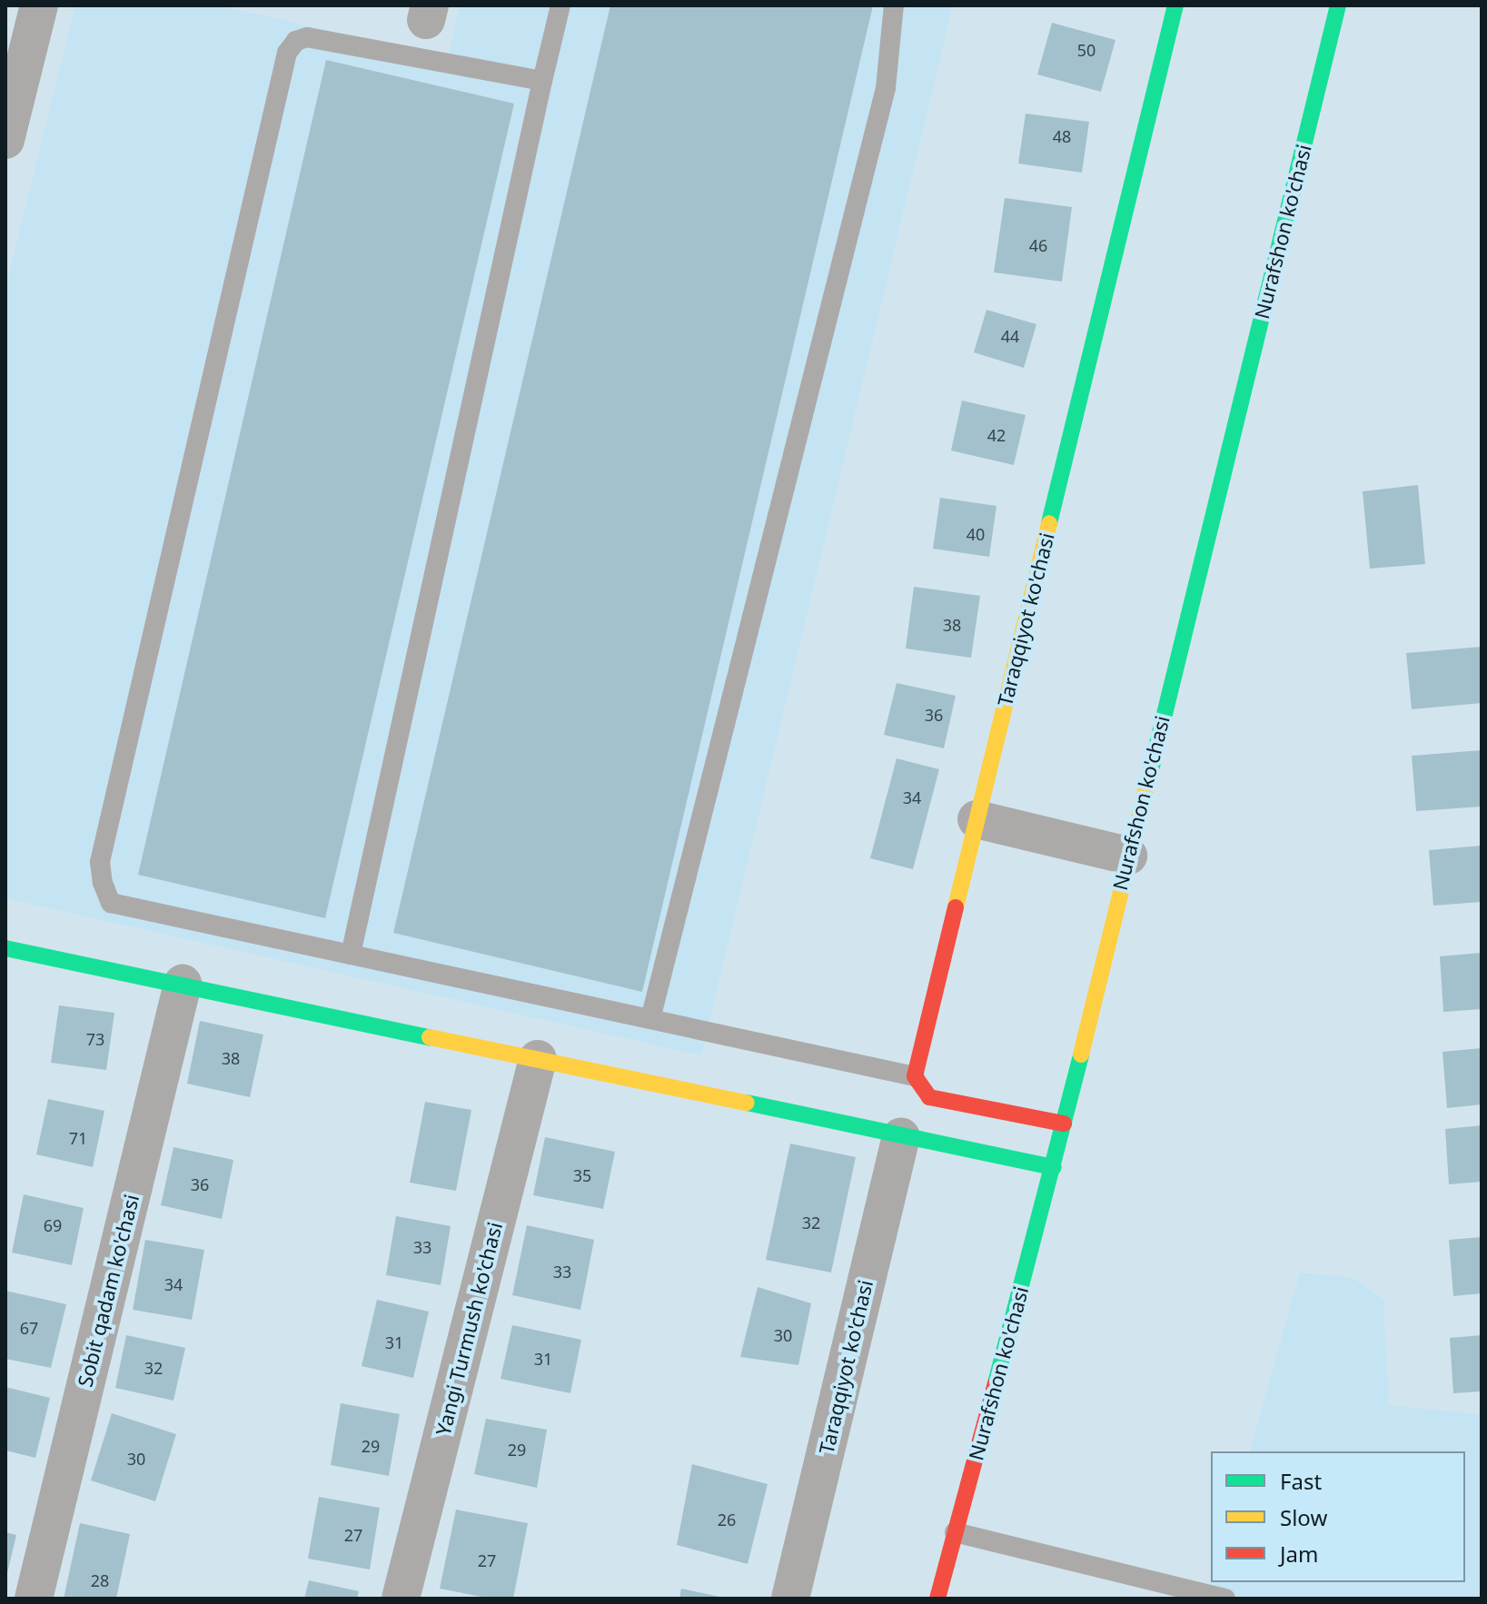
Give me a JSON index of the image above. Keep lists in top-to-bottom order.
{
  "streets": {
    "street": [
      "Nurafshon ko'chasi",
      "Taraqqiyot ko'chasi",
      "Sobit qadam ko'chasi",
      "Yangi Turmush ko'chasi"
    ]
  },
  "house_numbers": [
    "50",
    "48",
    "46",
    "44",
    "42",
    "40",
    "38",
    "36",
    "34",
    "73",
    "38",
    "71",
    "35",
    "36",
    "32",
    "69",
    "33",
    "33",
    "34",
    "67",
    "30",
    "31",
    "31",
    "32",
    "29",
    "29",
    "30",
    "26",
    "27",
    "27",
    "28"
  ],
  "legend": ["Fast", "Slow", "Jam"]
}
